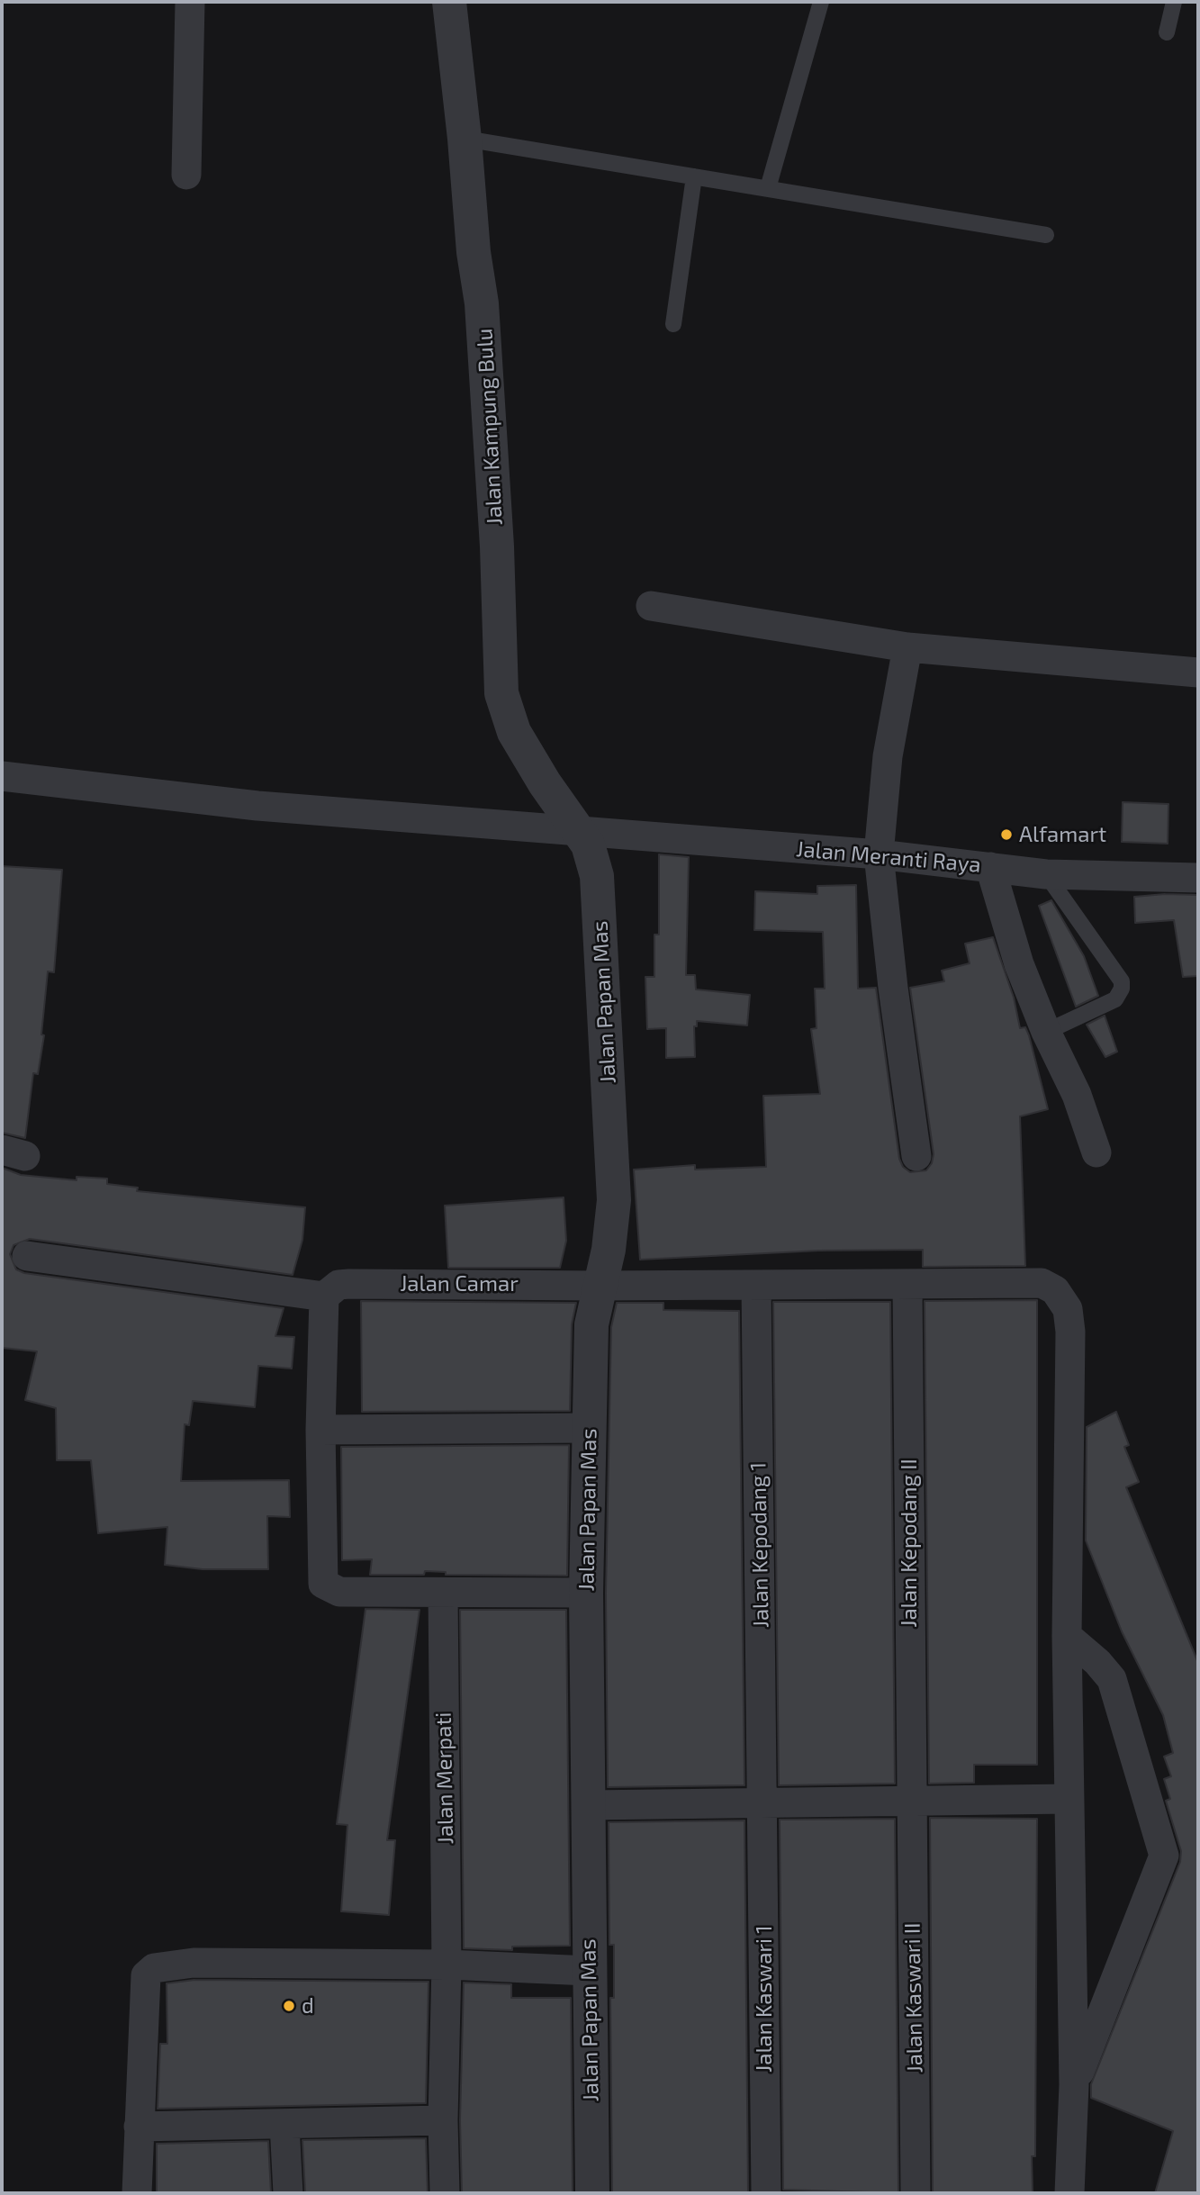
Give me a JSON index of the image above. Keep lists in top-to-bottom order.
{
  "streets": {
    "street": [
      "Jalan Kampung Bulu",
      "Jalan Meranti Raya",
      "Jalan Papan Mas",
      "Jalan Camar",
      "Jalan Kepodang II",
      "Jalan Kepodang 1",
      "Jalan Merpati",
      "Jalan Kaswari II",
      "Jalan Kaswari 1"
    ]
  },
  "crossings": [
    ["Jalan Kampung Bulu", "Jalan Meranti Raya"],
    ["Jalan Kampung Bulu", "Jalan Papan Mas"],
    ["Jalan Meranti Raya", "Jalan Papan Mas"],
    ["Jalan Papan Mas", "Jalan Camar"],
    ["Jalan Camar", "Jalan Kepodang II"],
    ["Jalan Camar", "Jalan Kepodang 1"],
    ["Jalan Kepodang II", "Jalan Kaswari II"],
    ["Jalan Kepodang 1", "Jalan Kaswari 1"]
  ],
  "places": ["Alfamart", "d"]
}
